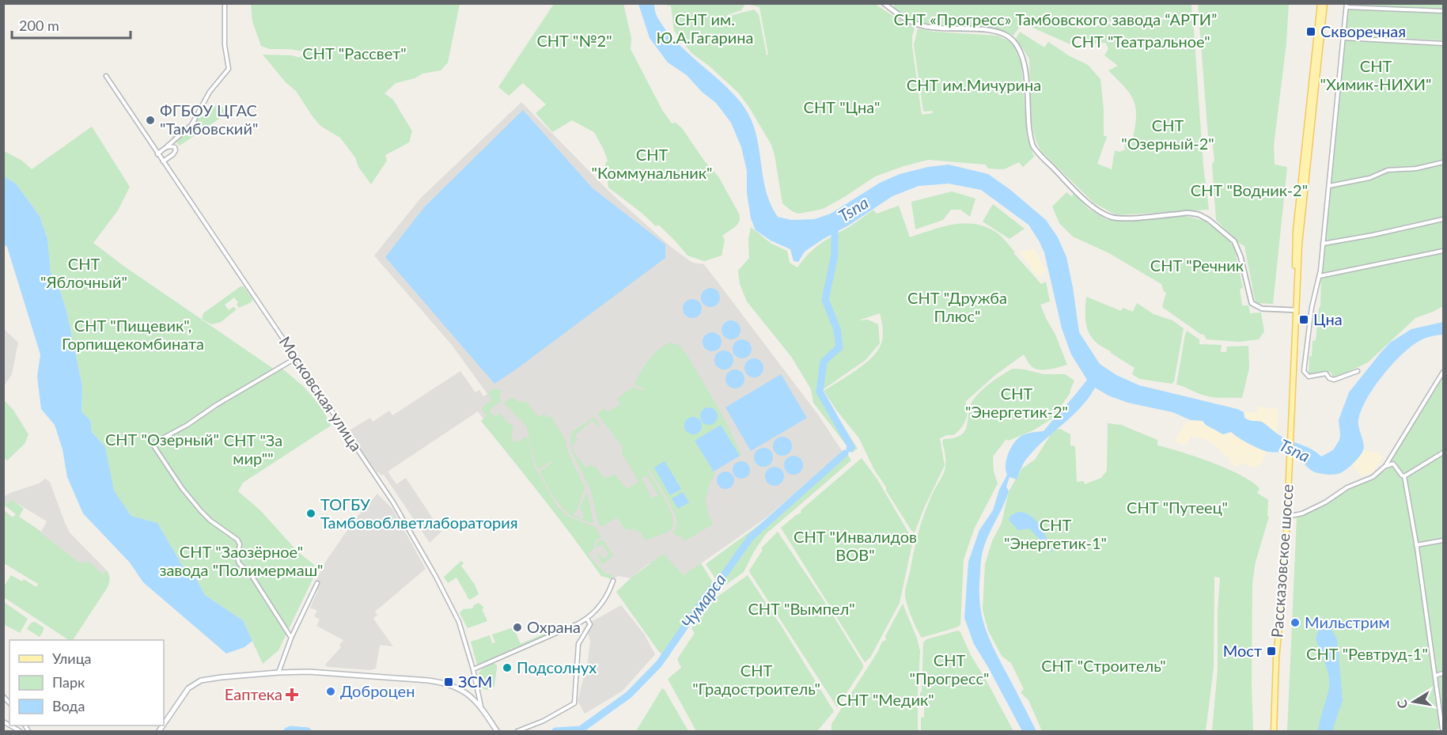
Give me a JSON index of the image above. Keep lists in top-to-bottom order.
{
  "streets": {
    "main road": ["Московская улица", "Рассказовское шоссе"]
  },
  "water": ["Tsna", "Чумарса"],
  "parks": [
    "СНТ им. Ю.А.Гагарина",
    "СНТ «Прогресс» Тамбовского завода “АРТИ”",
    "СНТ \"№2\"",
    "СНТ \"Театральное\"",
    "СНТ \"Рассвет\"",
    "СНТ \"Химик-НИХИ\"",
    "СНТ им.Мичурина",
    "СНТ \"Цна\"",
    "СНТ \"Озерный-2\"",
    "СНТ \"Коммунальник\"",
    "СНТ \"Водник-2\"",
    "СНТ \"Яблочный\"",
    "СНТ \"Речник",
    "СНТ \"Дружба Плюс\"",
    "СНТ \"Пищевик\", Горпищекомбината",
    "СНТ \"Энергетик-2\"",
    "СНТ \"Озерный\"",
    "СНТ \"За мир\"\"",
    "СНТ \"Путеец\"",
    "СНТ \"Энергетик-1\"",
    "СНТ \"Инвалидов ВОВ\"",
    "СНТ \"Заозёрное\" завода \"Полимермаш\"",
    "СНТ \"Вымпел\"",
    "СНТ \"Ревтруд-1\"",
    "СНТ \"Прогресс\"",
    "СНТ \"Строитель\"",
    "СНТ \"Градостроитель\"",
    "СНТ \"Медик\""
  ],
  "places": {
    "transit": [
      "Скворечная",
      "Цна",
      "Мост",
      "ЗСМ"
    ],
    "other": [
      "ФГБОУ ЦГАС \"Тамбовский\"",
      "ТОГБУ Тамбовоблветлаборатория",
      "Мильстрим",
      "Охрана",
      "Подсолнух",
      "Доброцен"
    ],
    "health": ["Еаптека"]
  },
  "legend": ["Улица", "Парк", "Вода"],
  "scale_bar": "200 m",
  "north": "left"
}
